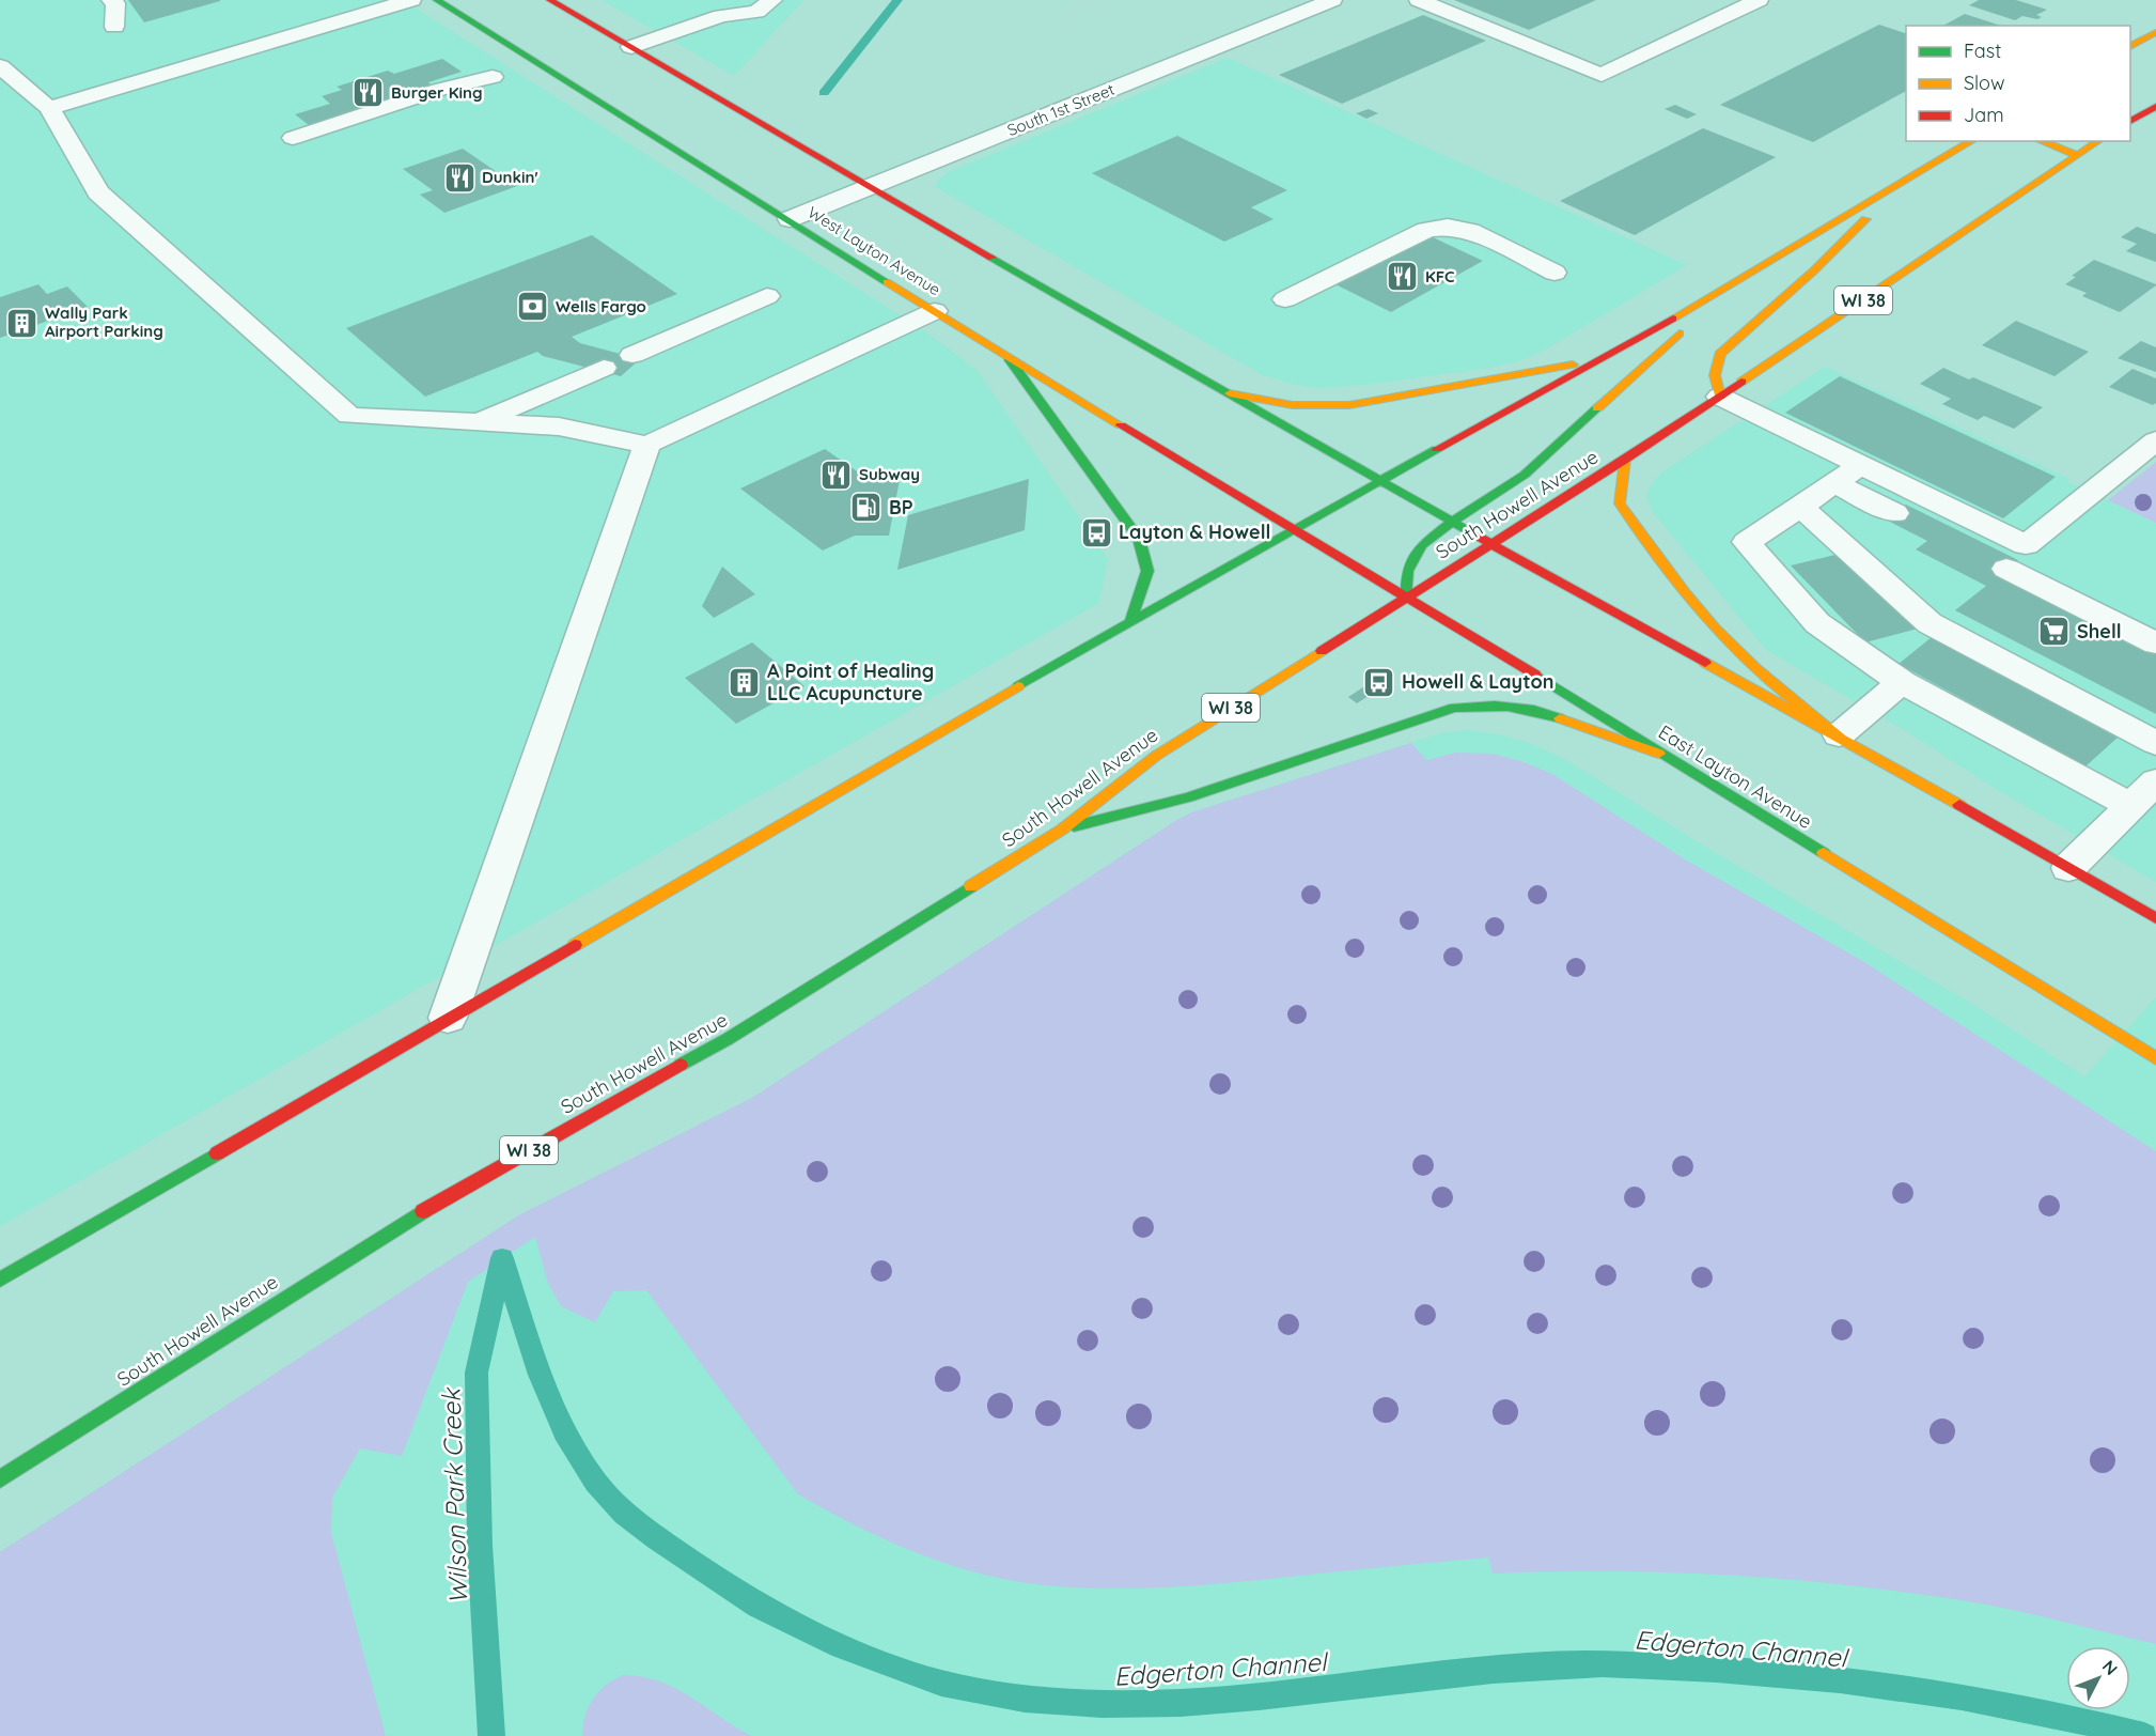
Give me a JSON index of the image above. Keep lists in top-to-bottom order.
{
  "streets": {
    "main road": [
      "West Layton Avenue",
      "WI 38",
      "South Howell Avenue",
      "East Layton Avenue"
    ],
    "street": ["South 1st Street"]
  },
  "crossings": [
    ["South 1st Street", "West Layton Avenue"],
    ["West Layton Avenue", "East Layton Avenue"],
    ["South Howell Avenue", "East Layton Avenue"]
  ],
  "water": ["Wilson Park Creek", "Edgerton Channel"],
  "places": {
    "restaurant": [
      "Burger King",
      "Dunkin'",
      "KFC",
      "Subway"
    ],
    "bank": ["Wells Fargo"],
    "building": ["Wally Park Airport Parking", "A Point of Healing LLC Acupuncture"],
    "fuel station": ["BP"],
    "bus stop": ["Layton & Howell", "Howell & Layton"],
    "supermarket": ["Shell"]
  },
  "legend": ["Fast", "Slow", "Jam"],
  "north": "top right"
}
